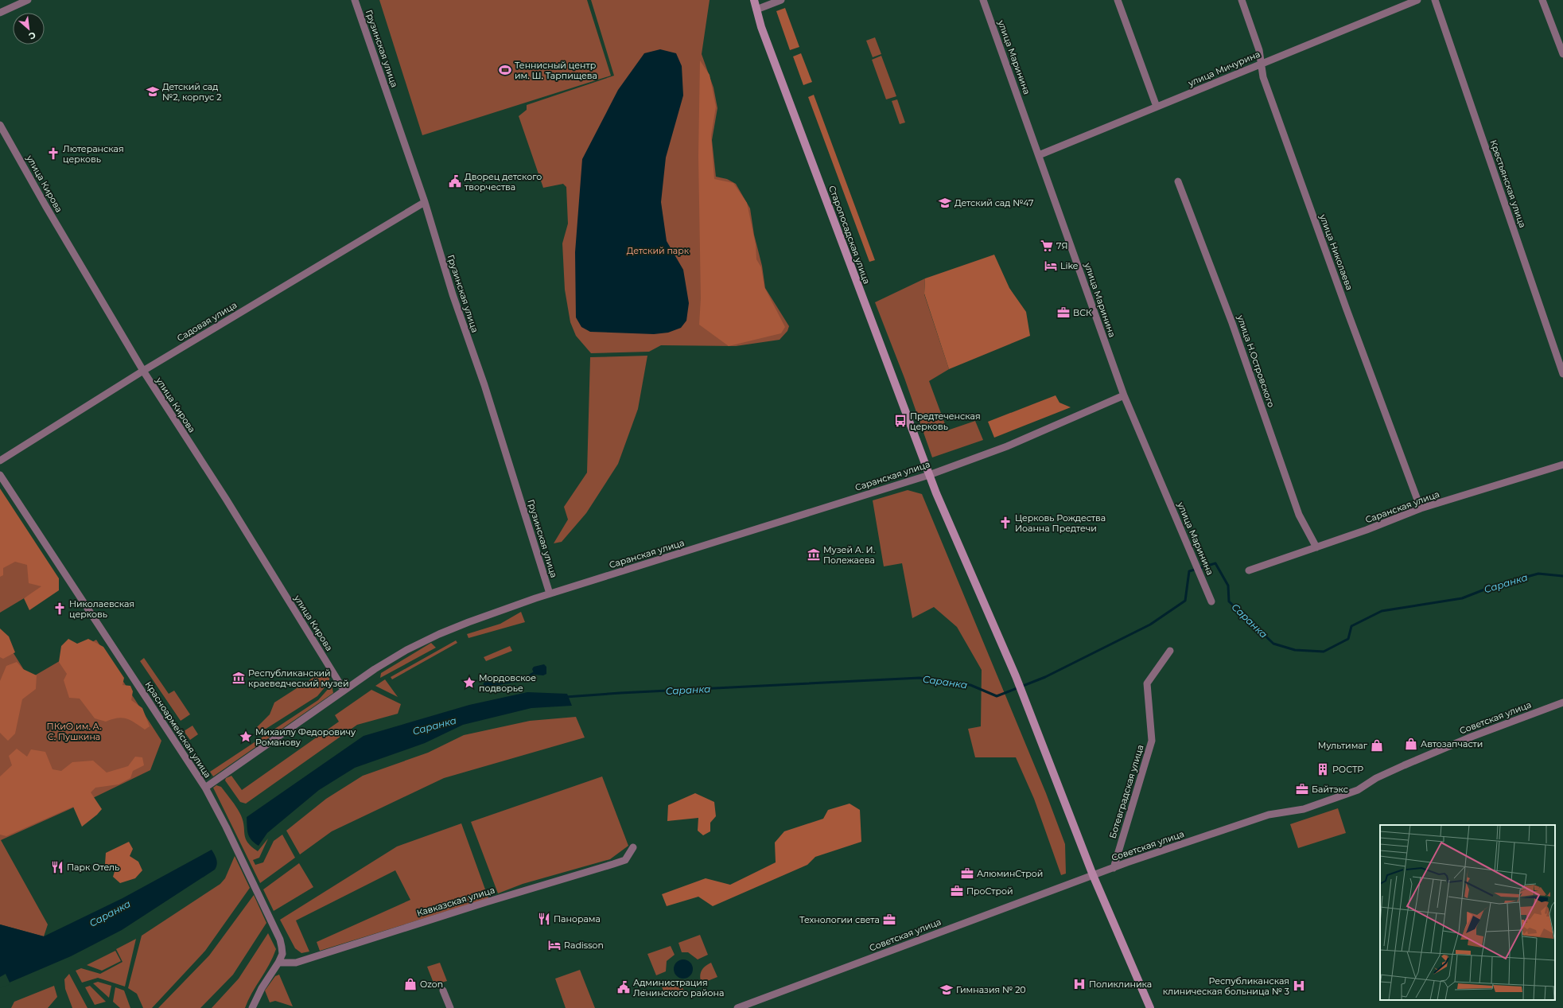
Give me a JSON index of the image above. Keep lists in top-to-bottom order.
{
  "streets": {
    "main road": ["Старопосадская улица"],
    "street": [
      "Грузинская улица",
      "улица Маринина",
      "улица Мичурина",
      "улица Кирова",
      "Крестьянская улица",
      "улица Николаева",
      "Садовая улица",
      "улица Н.Островского",
      "Саранская улица",
      "Советская улица",
      "Красноармейская улица",
      "Ботевградская улица",
      "Кавказская улица"
    ]
  },
  "crossings": [
    ["Грузинская улица", "Садовая улица"],
    ["Грузинская улица", "Саранская улица"],
    ["улица Маринина", "улица Мичурина"],
    ["улица Маринина", "Саранская улица"],
    ["улица Мичурина", "улица Николаева"],
    ["улица Кирова", "Садовая улица"],
    ["улица Кирова", "Саранская улица"],
    ["Старопосадская улица", "Саранская улица"],
    ["улица Николаева", "Саранская улица"],
    ["улица Н.Островского", "Саранская улица"],
    ["Саранская улица", "Красноармейская улица"],
    ["Советская улица", "Ботевградская улица"],
    ["Красноармейская улица", "Кавказская улица"]
  ],
  "water": ["Саранка"],
  "parks": ["Детский парк", "ПКиО им. А. С. Пушкина"],
  "places": {
    "sports": ["Теннисный центр им. Ш. Тарпищева"],
    "school or university": ["Детский сад №2, корпус 2", "Детский сад №47", "Гимназия № 20"],
    "church": ["Лютеранская церковь", "Церковь Рождества Иоанна Предтечи", "Николаевская церковь"],
    "public building": ["Дворец детского творчества", "Администрация Ленинского района"],
    "supermarket": ["7Я"],
    "hotel": ["Like", "Radisson"],
    "office": [
      "ВСК",
      "Байтэкс",
      "АлюминСтрой",
      "ПроСтрой",
      "Технологии света"
    ],
    "bus stop": ["Предтеченская церковь"],
    "museum": ["Музей А. И. Полежаева", "Республиканский краеведческий музей"],
    "place": ["Мордовское подворье", "Михаилу Федоровичу Романову"],
    "shop": ["Автозапчасти", "Мультимаг", "Ozon"],
    "building": ["РОСТР"],
    "restaurant": ["Парк Отель", "Панорама"],
    "hospital": ["Поликлиника", "Республиканская клиническая больница № 3"]
  },
  "north": "bottom right"
}
